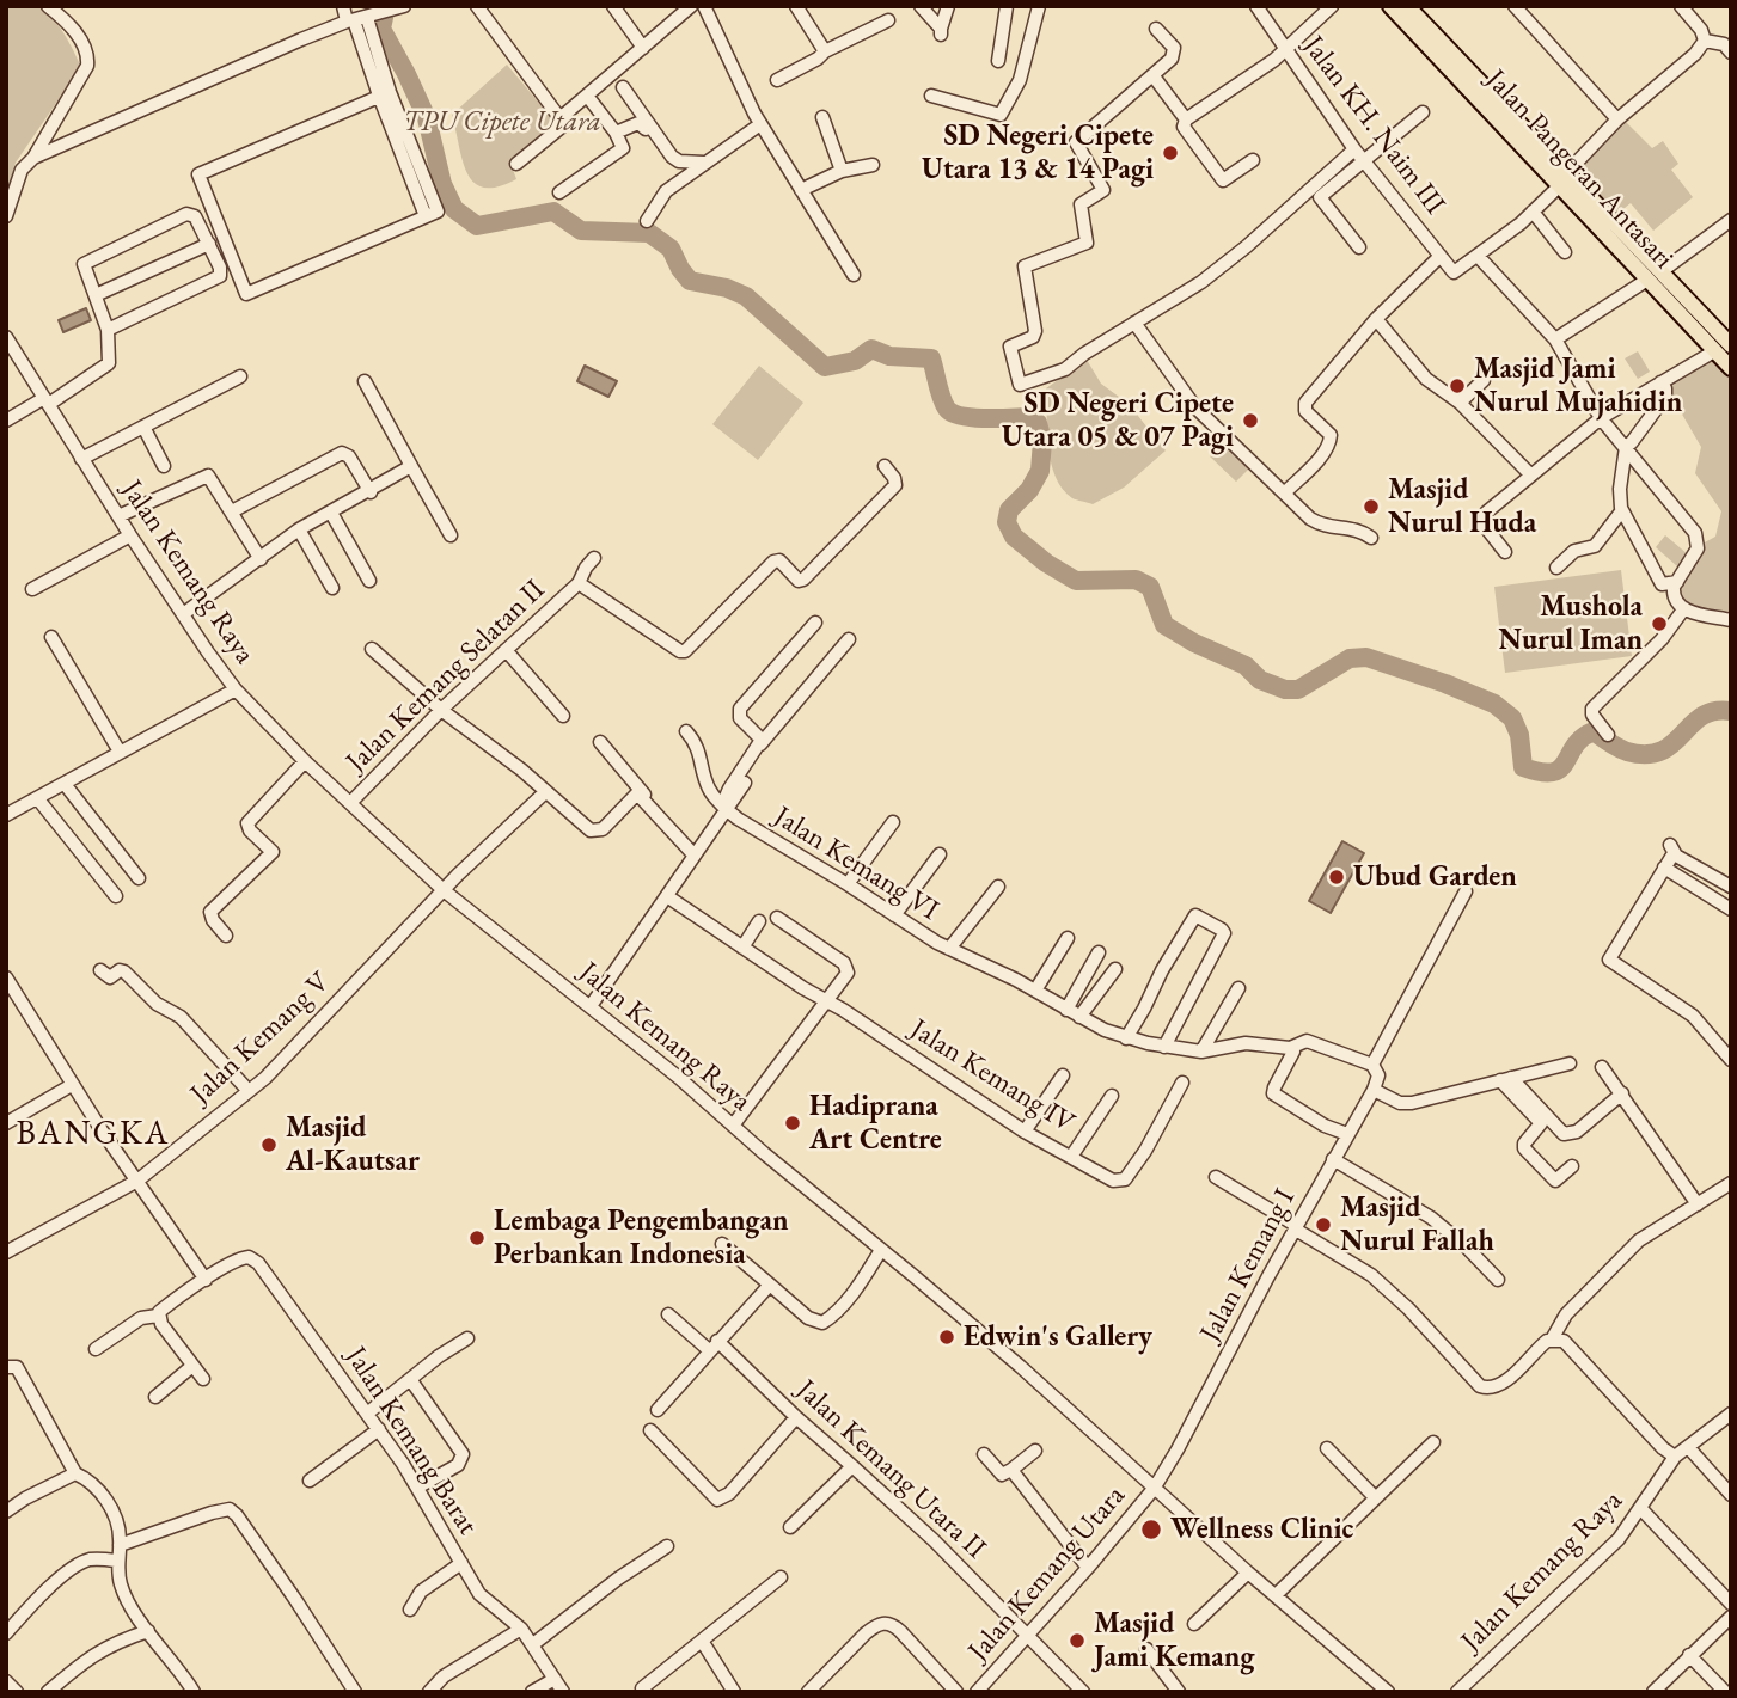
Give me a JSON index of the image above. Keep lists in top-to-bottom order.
{
  "streets": {
    "main road": ["Jalan Pangeran Antasari"],
    "street": [
      "Jalan KH. Naim III",
      "Jalan Kemang Raya",
      "Jalan Kemang Selatan II",
      "Jalan Kemang VI",
      "Jalan Kemang V",
      "Jalan Kemang IV",
      "Jalan Kemang I",
      "Jalan Kemang Barat",
      "Jalan Kemang Utara II",
      "Jalan Kemang Utara"
    ]
  },
  "crossings": [
    ["Jalan Kemang Raya", "Jalan Kemang Selatan II"],
    ["Jalan Kemang Raya", "Jalan Kemang V"],
    ["Jalan Kemang Raya", "Jalan Kemang I"],
    ["Jalan Kemang Raya", "Jalan Kemang Utara"],
    ["Jalan Kemang I", "Jalan Kemang Utara"],
    ["Jalan Kemang Utara II", "Jalan Kemang Utara"]
  ],
  "districts": ["BANGKA"],
  "parks": ["TPU Cipete Utara"],
  "places": [
    "SD Negeri Cipete Utara 13 & 14 Pagi",
    "Masjid Jami Nurul Mujahidin",
    "SD Negeri Cipete Utara 05 & 07 Pagi",
    "Masjid Nurul Huda",
    "Mushola Nurul Iman",
    "Ubud Garden",
    "Hadiprana Art Centre",
    "Masjid Al-Kautsar",
    "Masjid Nurul Fallah",
    "Lembaga Pengembangan Perbankan Indonesia",
    "Edwin's Gallery",
    "Wellness Clinic",
    "Masjid Jami Kemang"
  ]
}
